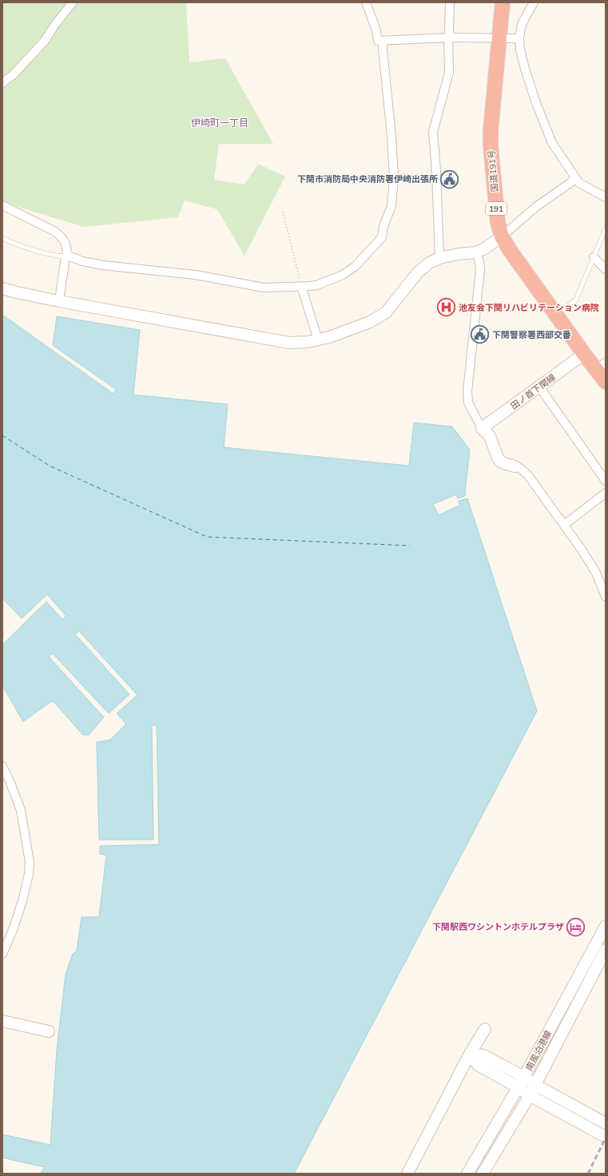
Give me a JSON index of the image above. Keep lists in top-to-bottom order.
{
  "streets": {
    "highway": ["国道191号", "191"],
    "street": ["田ノ首下関線", "南風泊港線"]
  },
  "crossings": [
    ["国道191号", "田ノ首下関線"]
  ],
  "districts": ["伊崎町一丁目"],
  "places": {
    "public building": ["下関市消防局中央消防署伊崎出張所", "下関警察署西部交番"],
    "hospital": ["池友会下関リハビリテーション病院"],
    "hotel": ["下関駅西ワシントンホテルプラザ"]
  }
}
